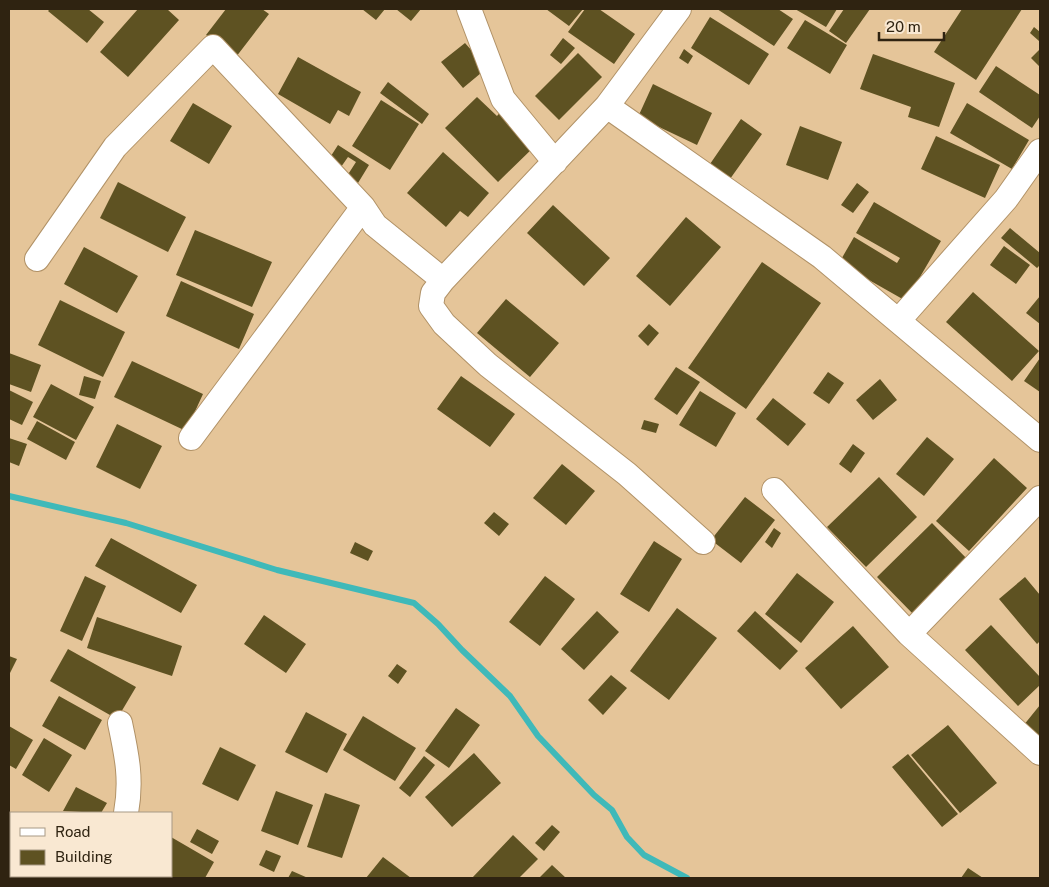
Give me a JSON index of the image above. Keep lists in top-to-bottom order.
{
  "legend": ["Road", "Building"],
  "scale_bar": "20 m"
}
